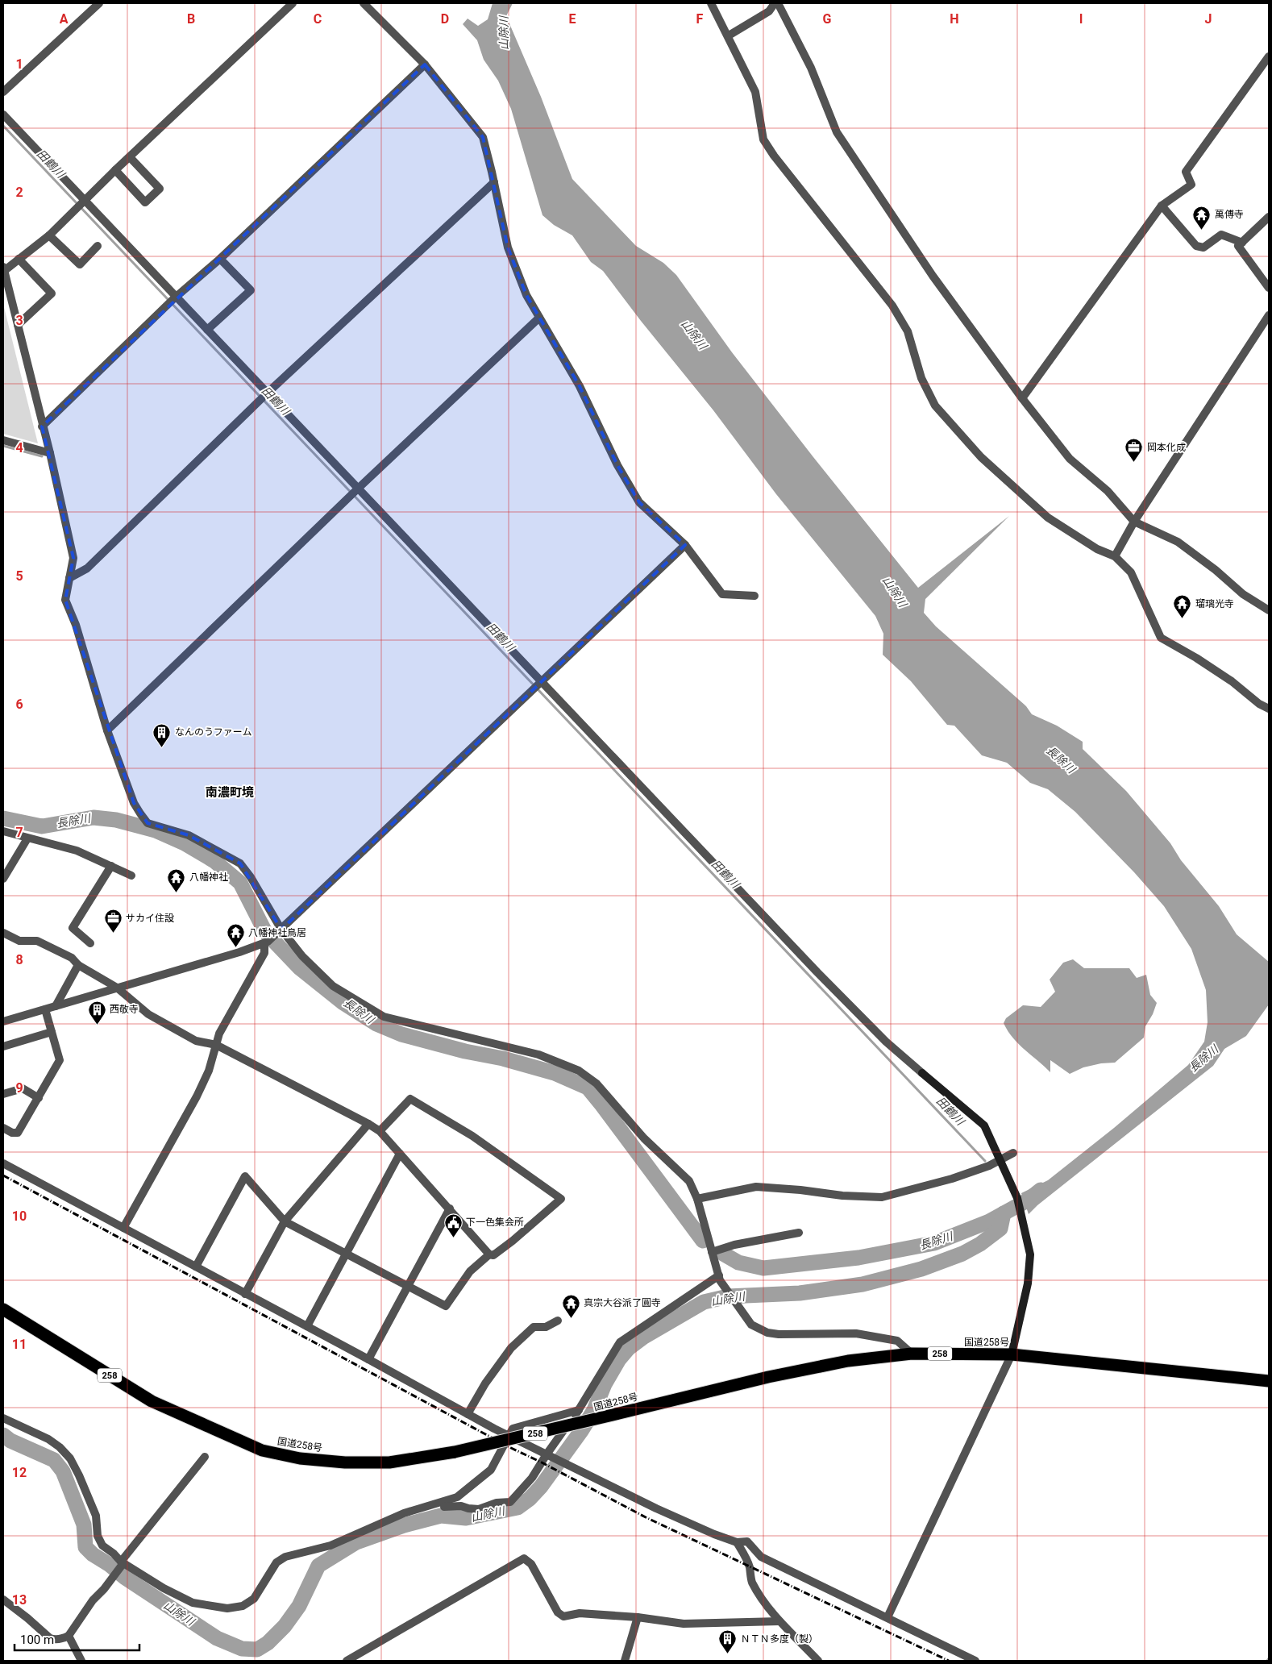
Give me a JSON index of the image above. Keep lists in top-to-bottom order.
{
  "streets": {
    "highway": ["国道258号", "258"]
  },
  "districts": ["南濃町境"],
  "water": ["山除川", "田鶴川", "長除川"],
  "places": {
    "temple": [
      "萬傅寺",
      "瑠璃光寺",
      "八幡神社",
      "八幡神社鳥居",
      "真宗大谷派了圓寺"
    ],
    "office": ["岡本化成", "サカイ住設"],
    "building": ["なんのうファーム", "西敬寺", "ＮＴＮ多度（製）"],
    "public building": ["下一色集会所"]
  },
  "scale_bar": "100 m",
  "grid": {
    "columns": [
      "A",
      "B",
      "C",
      "D",
      "E",
      "F",
      "G",
      "H",
      "I",
      "J"
    ],
    "rows": [
      "1",
      "2",
      "3",
      "4",
      "5",
      "6",
      "7",
      "8",
      "9",
      "10",
      "11",
      "12",
      "13"
    ]
  }
}
